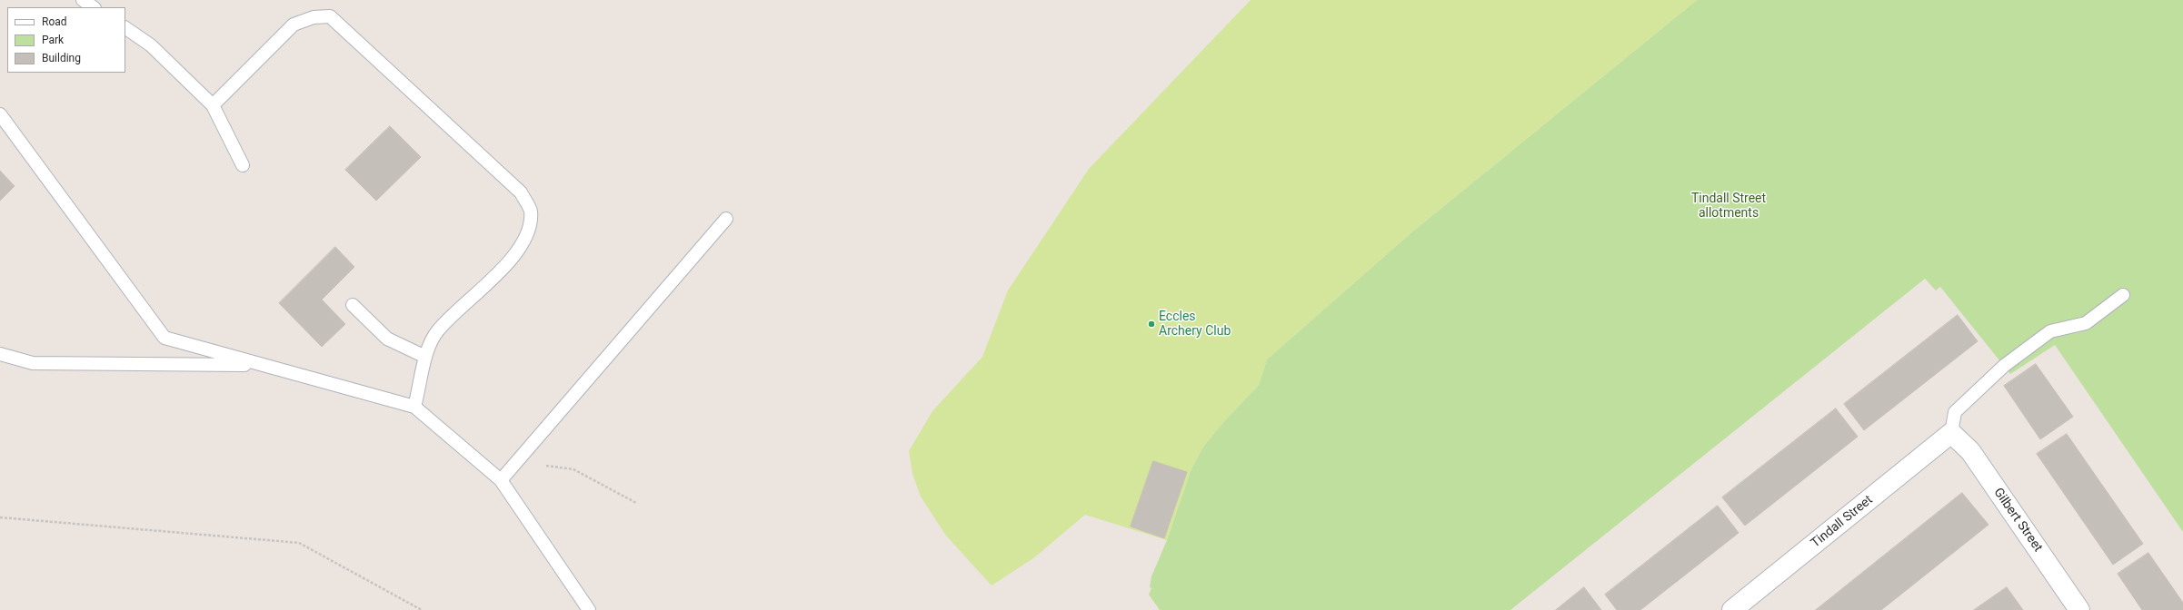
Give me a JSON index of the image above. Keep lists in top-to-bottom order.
{
  "streets": {
    "street": ["Gilbert Street", "Tindall Street"]
  },
  "crossings": [
    ["Gilbert Street", "Tindall Street"]
  ],
  "parks": ["Tindall Street allotments"],
  "places": ["Eccles Archery Club"],
  "legend": ["Road", "Park", "Building"]
}
